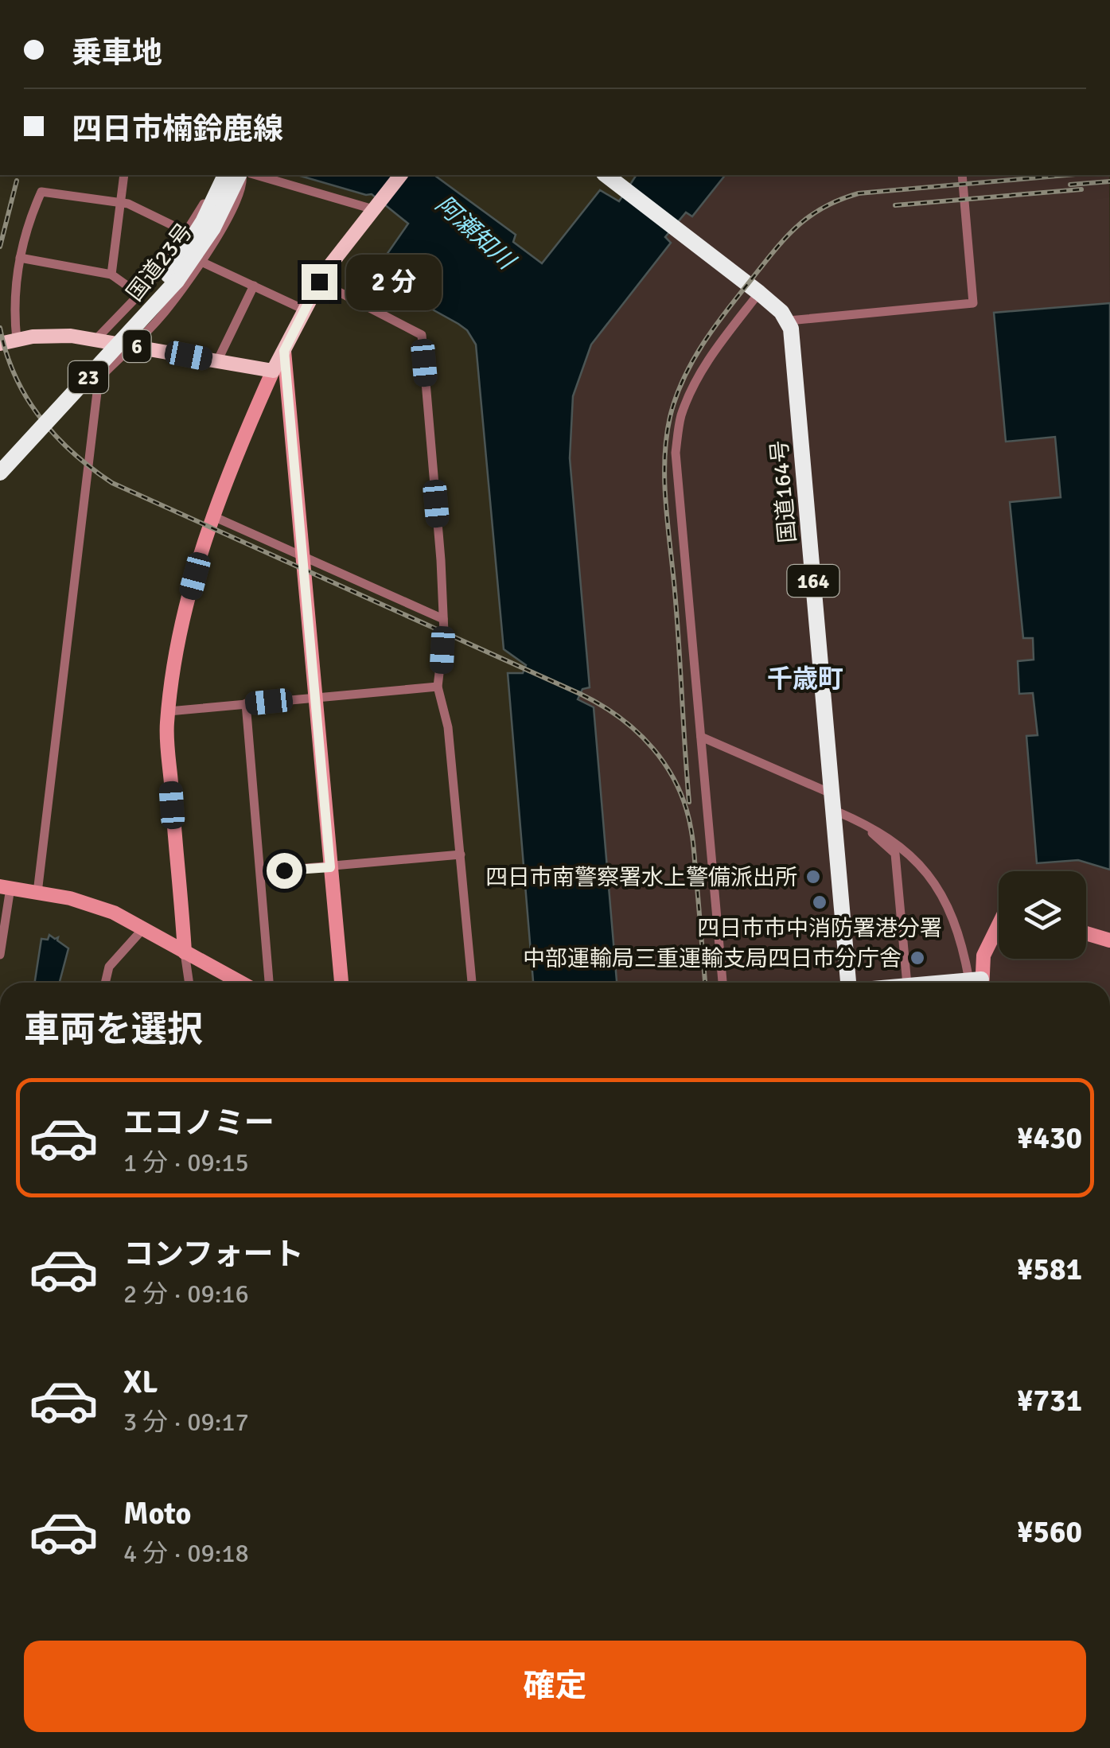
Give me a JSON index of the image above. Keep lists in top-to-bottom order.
{
  "streets": {
    "highway": [
      "国道23号",
      "23",
      "国道164号",
      "164"
    ],
    "main road": ["6"]
  },
  "districts": ["千歳町"],
  "water": ["阿瀬知川"],
  "places": ["四日市南警察署水上警備派出所", "四日市市中消防署港分署", "中部運輸局三重運輸支局四日市分庁舎"],
  "page": {
    "banner": ["乗車地", "四日市楠鈴鹿線"],
    "bubble": "2 分",
    "heading": "車両を選択",
    "list": [
      {
        "name": "エコノミー",
        "note": "1 分 · 09:15",
        "value": "¥430"
      },
      {
        "name": "コンフォート",
        "note": "2 分 · 09:16",
        "value": "¥581"
      },
      {
        "name": "XL",
        "note": "3 分 · 09:17",
        "value": "¥731"
      },
      {
        "name": "Moto",
        "note": "4 分 · 09:18",
        "value": "¥560"
      }
    ],
    "buttons": "確定"
  }
}
